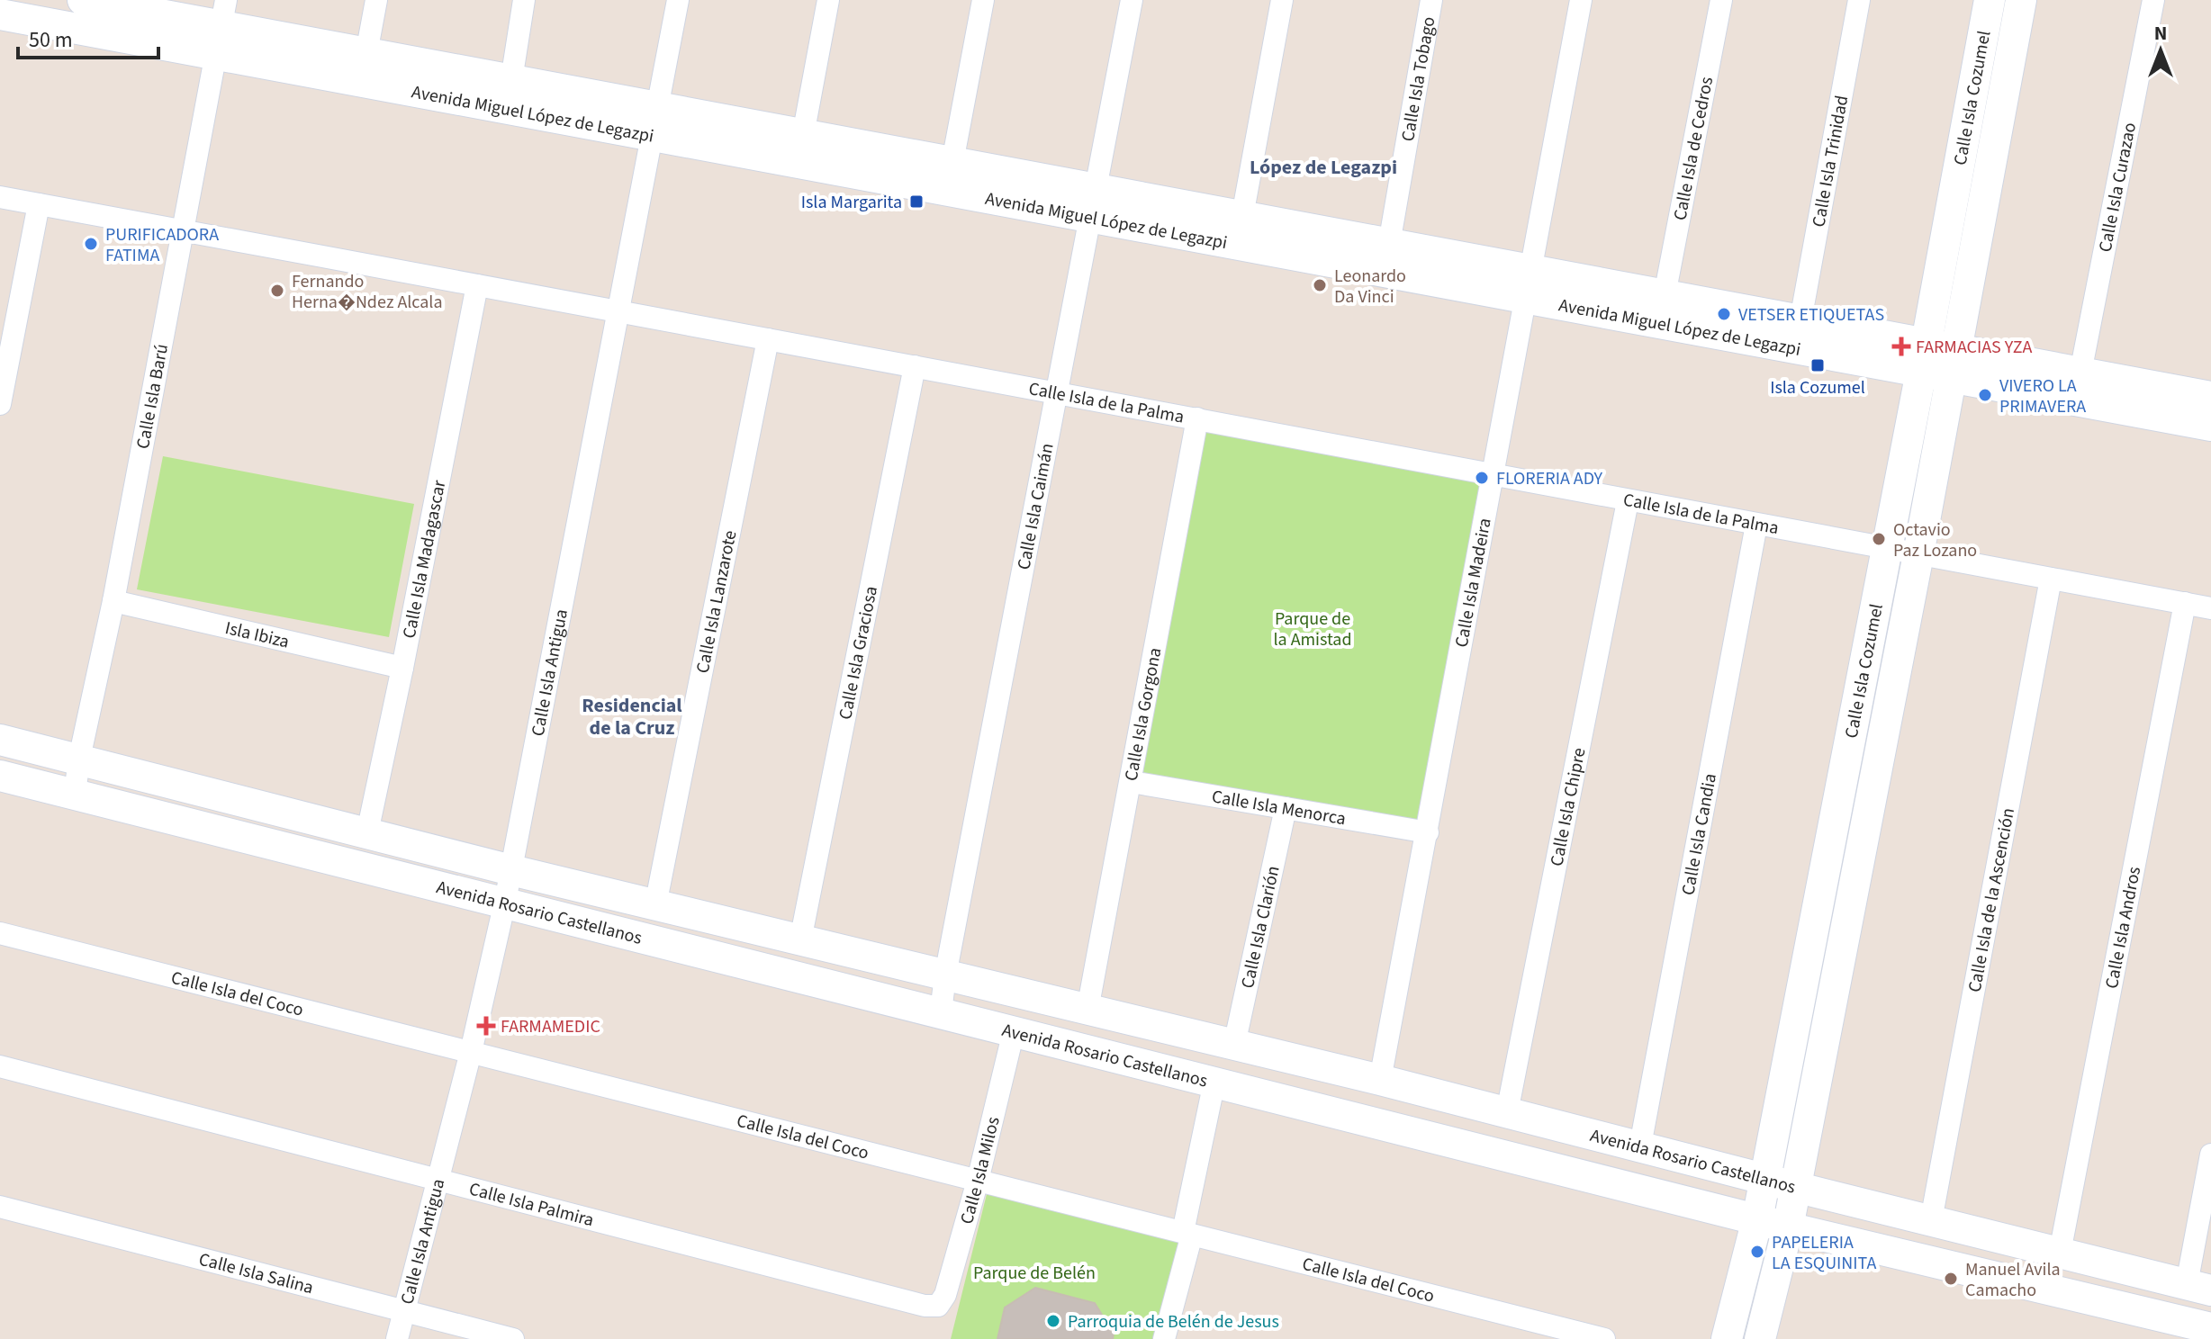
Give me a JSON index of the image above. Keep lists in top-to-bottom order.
{
  "streets": {
    "street": [
      "Calle Isla Tobago",
      "Calle Isla Cozumel",
      "Avenida Miguel López de Legazpi",
      "Calle Isla de Cedros",
      "Calle Isla Trinidad",
      "Calle Isla Curazao",
      "Calle Isla Barú",
      "Calle Isla de la Palma",
      "Calle Isla Caimán",
      "Calle Isla Madagascar",
      "Calle Isla Madeira",
      "Calle Isla Lanzarote",
      "Isla Ibiza",
      "Calle Isla Graciosa",
      "Calle Isla Antigua",
      "Calle Isla Gorgona",
      "Calle Isla Chipre",
      "Calle Isla Menorca",
      "Calle Isla Candia",
      "Calle Isla de la Ascención",
      "Avenida Rosario Castellanos",
      "Calle Isla Clarión",
      "Calle Isla Andros",
      "Calle Isla del Coco",
      "Calle Isla Milos",
      "Calle Isla Palmira",
      "Calle Isla Salina"
    ]
  },
  "crossings": [
    ["Calle Isla Tobago", "Avenida Miguel López de Legazpi"],
    ["Calle Isla Cozumel", "Avenida Miguel López de Legazpi"],
    ["Calle Isla Cozumel", "Calle Isla de la Palma"],
    ["Calle Isla Cozumel", "Avenida Rosario Castellanos"],
    ["Avenida Miguel López de Legazpi", "Calle Isla de Cedros"],
    ["Avenida Miguel López de Legazpi", "Calle Isla Trinidad"],
    ["Avenida Miguel López de Legazpi", "Calle Isla Curazao"],
    ["Avenida Miguel López de Legazpi", "Calle Isla Barú"],
    ["Avenida Miguel López de Legazpi", "Calle Isla Caimán"],
    ["Avenida Miguel López de Legazpi", "Calle Isla Madeira"],
    ["Avenida Miguel López de Legazpi", "Calle Isla Antigua"],
    ["Calle Isla Barú", "Calle Isla de la Palma"],
    ["Calle Isla Barú", "Isla Ibiza"],
    ["Calle Isla Barú", "Avenida Rosario Castellanos"],
    ["Calle Isla de la Palma", "Calle Isla Caimán"],
    ["Calle Isla de la Palma", "Calle Isla Madagascar"],
    ["Calle Isla de la Palma", "Calle Isla Madeira"],
    ["Calle Isla de la Palma", "Calle Isla Lanzarote"],
    ["Calle Isla de la Palma", "Calle Isla Graciosa"],
    ["Calle Isla de la Palma", "Calle Isla Antigua"],
    ["Calle Isla de la Palma", "Calle Isla Gorgona"],
    ["Calle Isla de la Palma", "Calle Isla Chipre"],
    ["Calle Isla de la Palma", "Calle Isla Candia"],
    ["Calle Isla de la Palma", "Calle Isla de la Ascención"],
    ["Calle Isla de la Palma", "Calle Isla Andros"],
    ["Calle Isla Caimán", "Avenida Rosario Castellanos"],
    ["Calle Isla Madagascar", "Isla Ibiza"],
    ["Calle Isla Madagascar", "Avenida Rosario Castellanos"],
    ["Calle Isla Madeira", "Calle Isla Menorca"],
    ["Calle Isla Madeira", "Avenida Rosario Castellanos"],
    ["Calle Isla Lanzarote", "Avenida Rosario Castellanos"],
    ["Calle Isla Graciosa", "Avenida Rosario Castellanos"],
    ["Calle Isla Antigua", "Avenida Rosario Castellanos"],
    ["Calle Isla Antigua", "Calle Isla del Coco"],
    ["Calle Isla Antigua", "Calle Isla Palmira"],
    ["Calle Isla Antigua", "Calle Isla Salina"],
    ["Calle Isla Gorgona", "Calle Isla Menorca"],
    ["Calle Isla Gorgona", "Avenida Rosario Castellanos"],
    ["Calle Isla Chipre", "Avenida Rosario Castellanos"],
    ["Calle Isla Menorca", "Calle Isla Clarión"],
    ["Calle Isla Candia", "Avenida Rosario Castellanos"],
    ["Calle Isla de la Ascención", "Avenida Rosario Castellanos"],
    ["Avenida Rosario Castellanos", "Calle Isla Clarión"],
    ["Avenida Rosario Castellanos", "Calle Isla Andros"],
    ["Avenida Rosario Castellanos", "Calle Isla Milos"],
    ["Calle Isla del Coco", "Calle Isla Milos"],
    ["Calle Isla Milos", "Calle Isla Palmira"]
  ],
  "districts": ["López de Legazpi", "Residencial de la Cruz"],
  "parks": ["Parque de la Amistad", "Parque de Belén"],
  "places": {
    "transit": ["Isla Margarita", "Isla Cozumel"],
    "other": [
      "PURIFICADORA FATIMA",
      "Leonardo Da Vinci",
      "Fernando Herna�Ndez Alcala",
      "VETSER ETIQUETAS",
      "VIVERO LA PRIMAVERA",
      "FLORERIA ADY",
      "Octavio Paz Lozano",
      "PAPELERIA LA ESQUINITA",
      "Manuel Avila Camacho",
      "Parroquia de Belén de Jesus"
    ],
    "health": ["FARMACIAS YZA", "FARMAMEDIC"]
  },
  "scale_bar": "50 m",
  "north": "top"
}
